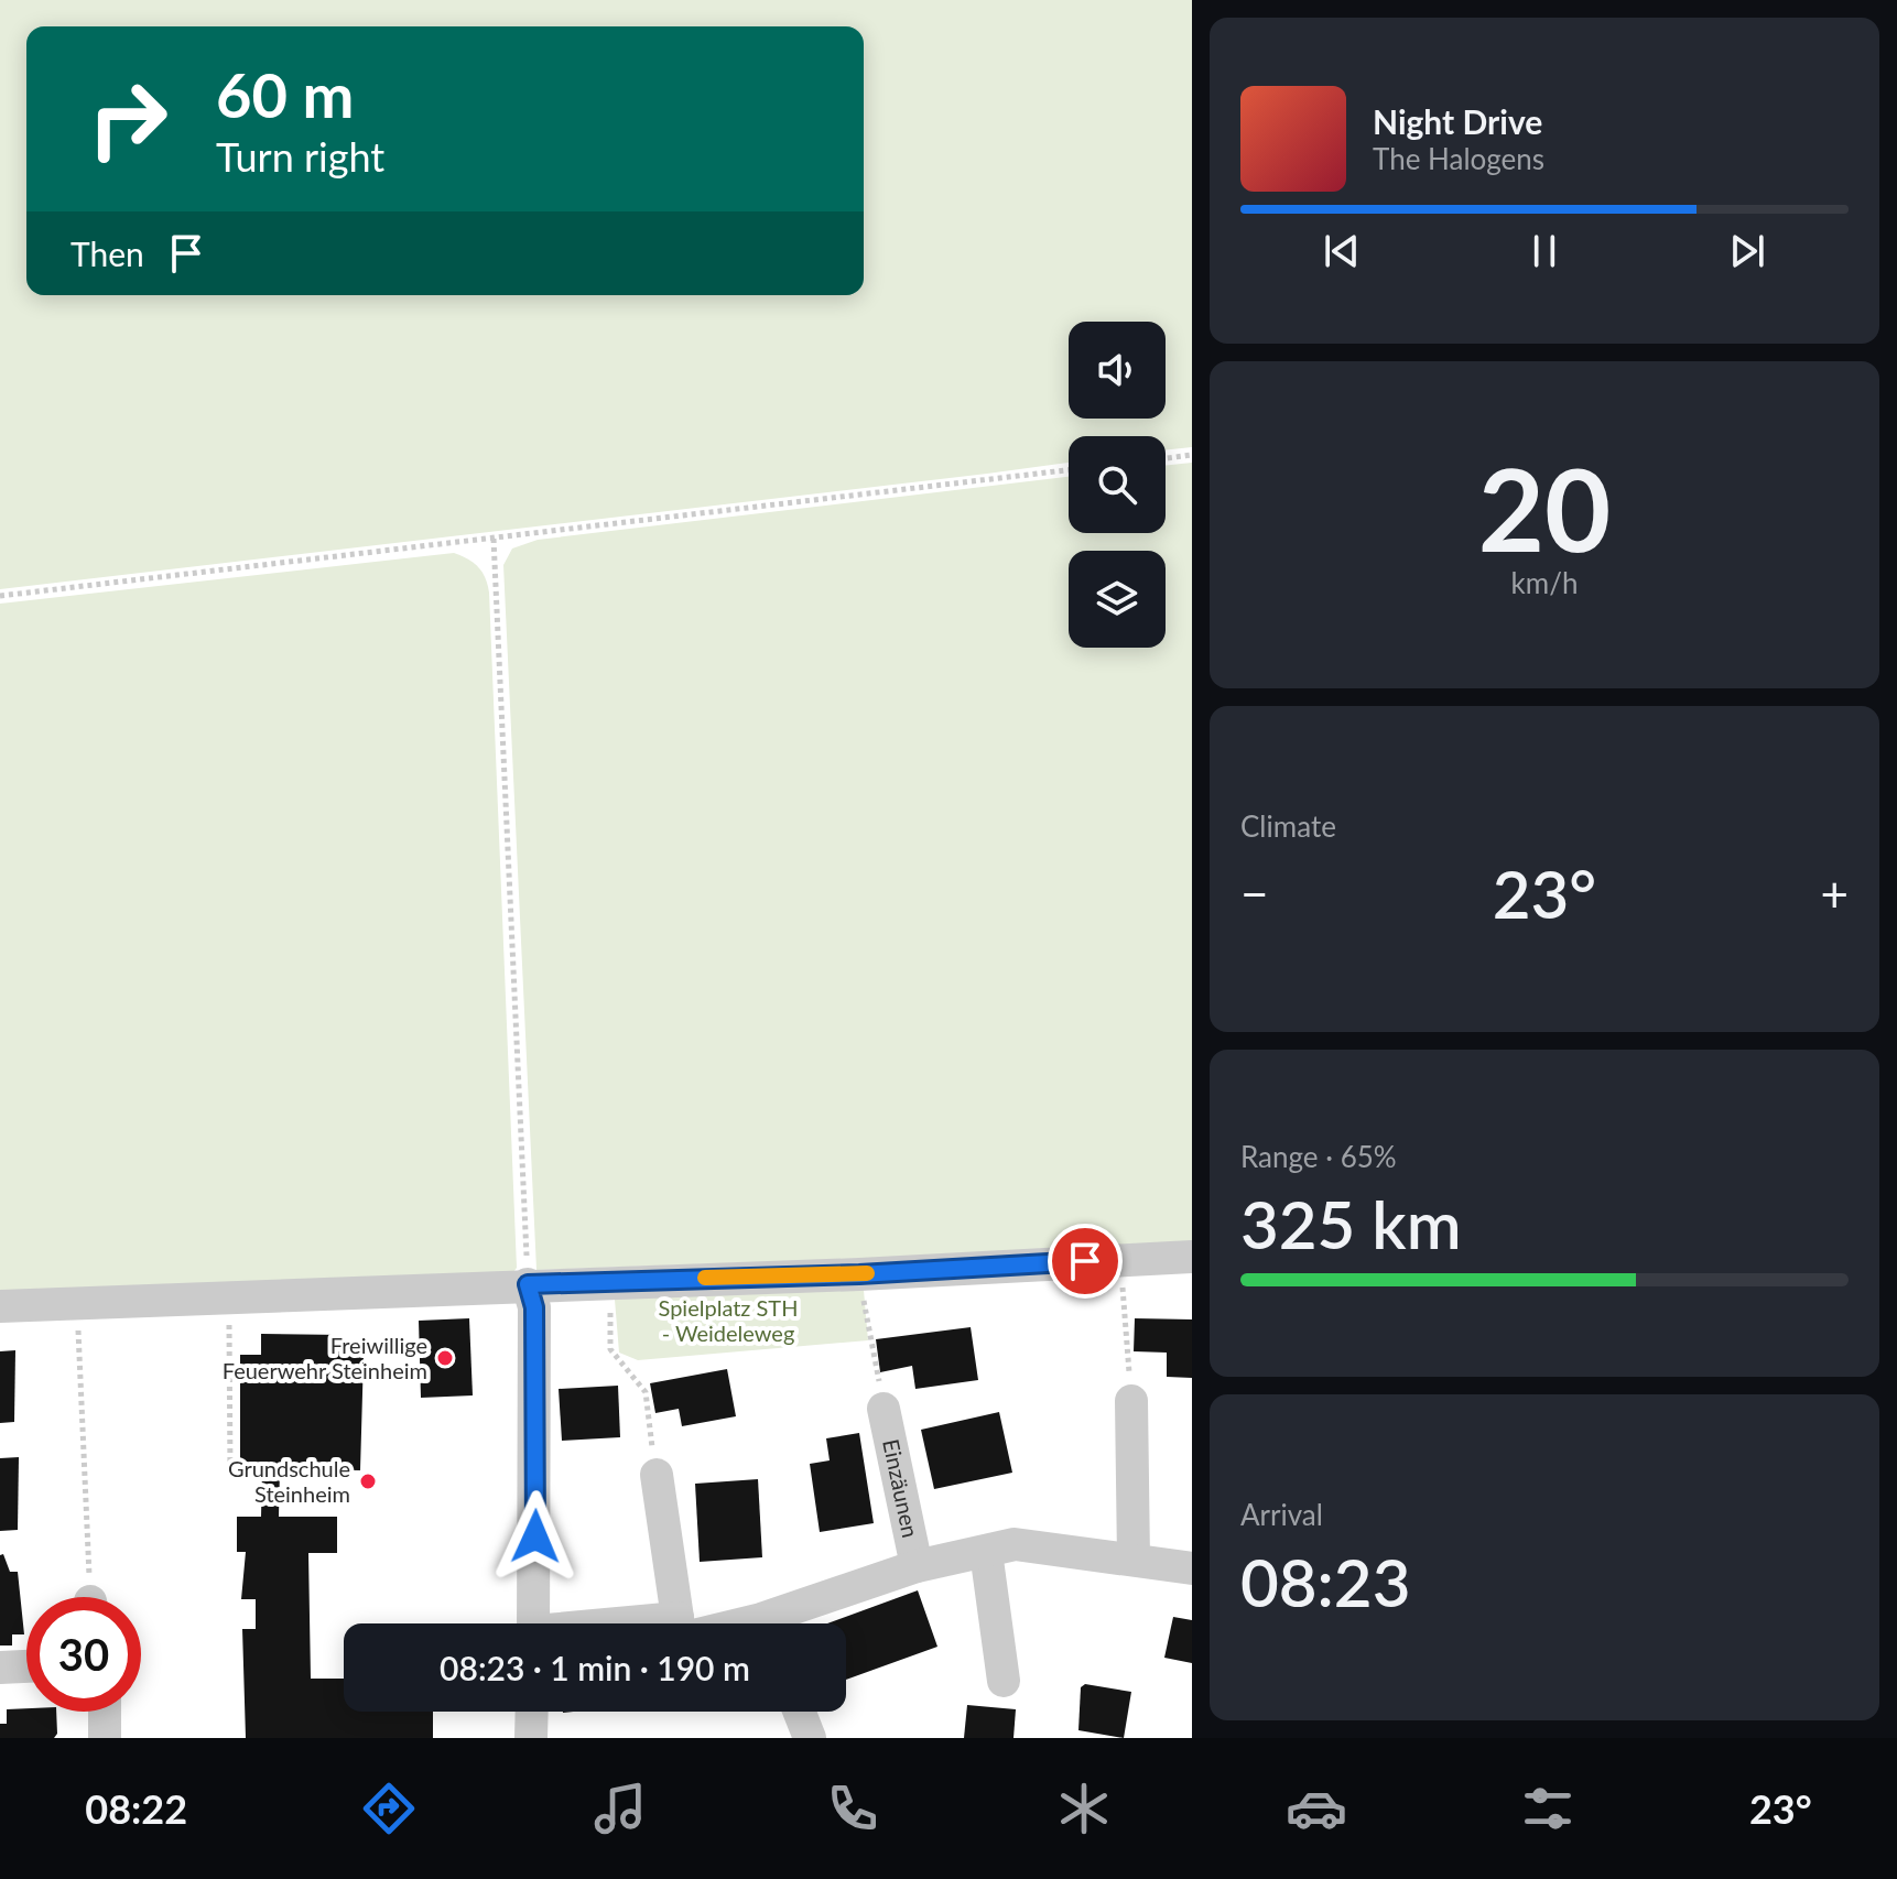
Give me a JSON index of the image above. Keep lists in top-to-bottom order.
{
  "streets": {
    "street": ["Einzäunen"]
  },
  "parks": ["Spielplatz STH - Weideleweg"],
  "places": ["Freiwillige Feuerwehr Steinheim", "Grundschule Steinheim"],
  "page": {
    "turn": ["60 m", "Turn right"],
    "song": ["Night Drive", "The Halogens"],
    "then": "Then",
    "tile": [
      ["20", "km/h"],
      "Climate",
      ["Range · 65%", "325 km"],
      ["Arrival", "08:23"]
    ],
    "heat": ["−", "23°", "+"],
    "limit": "30",
    "trip": "08:23 · 1 min · 190 m",
    "tabs": ["08:22", "23°"]
  }
}
